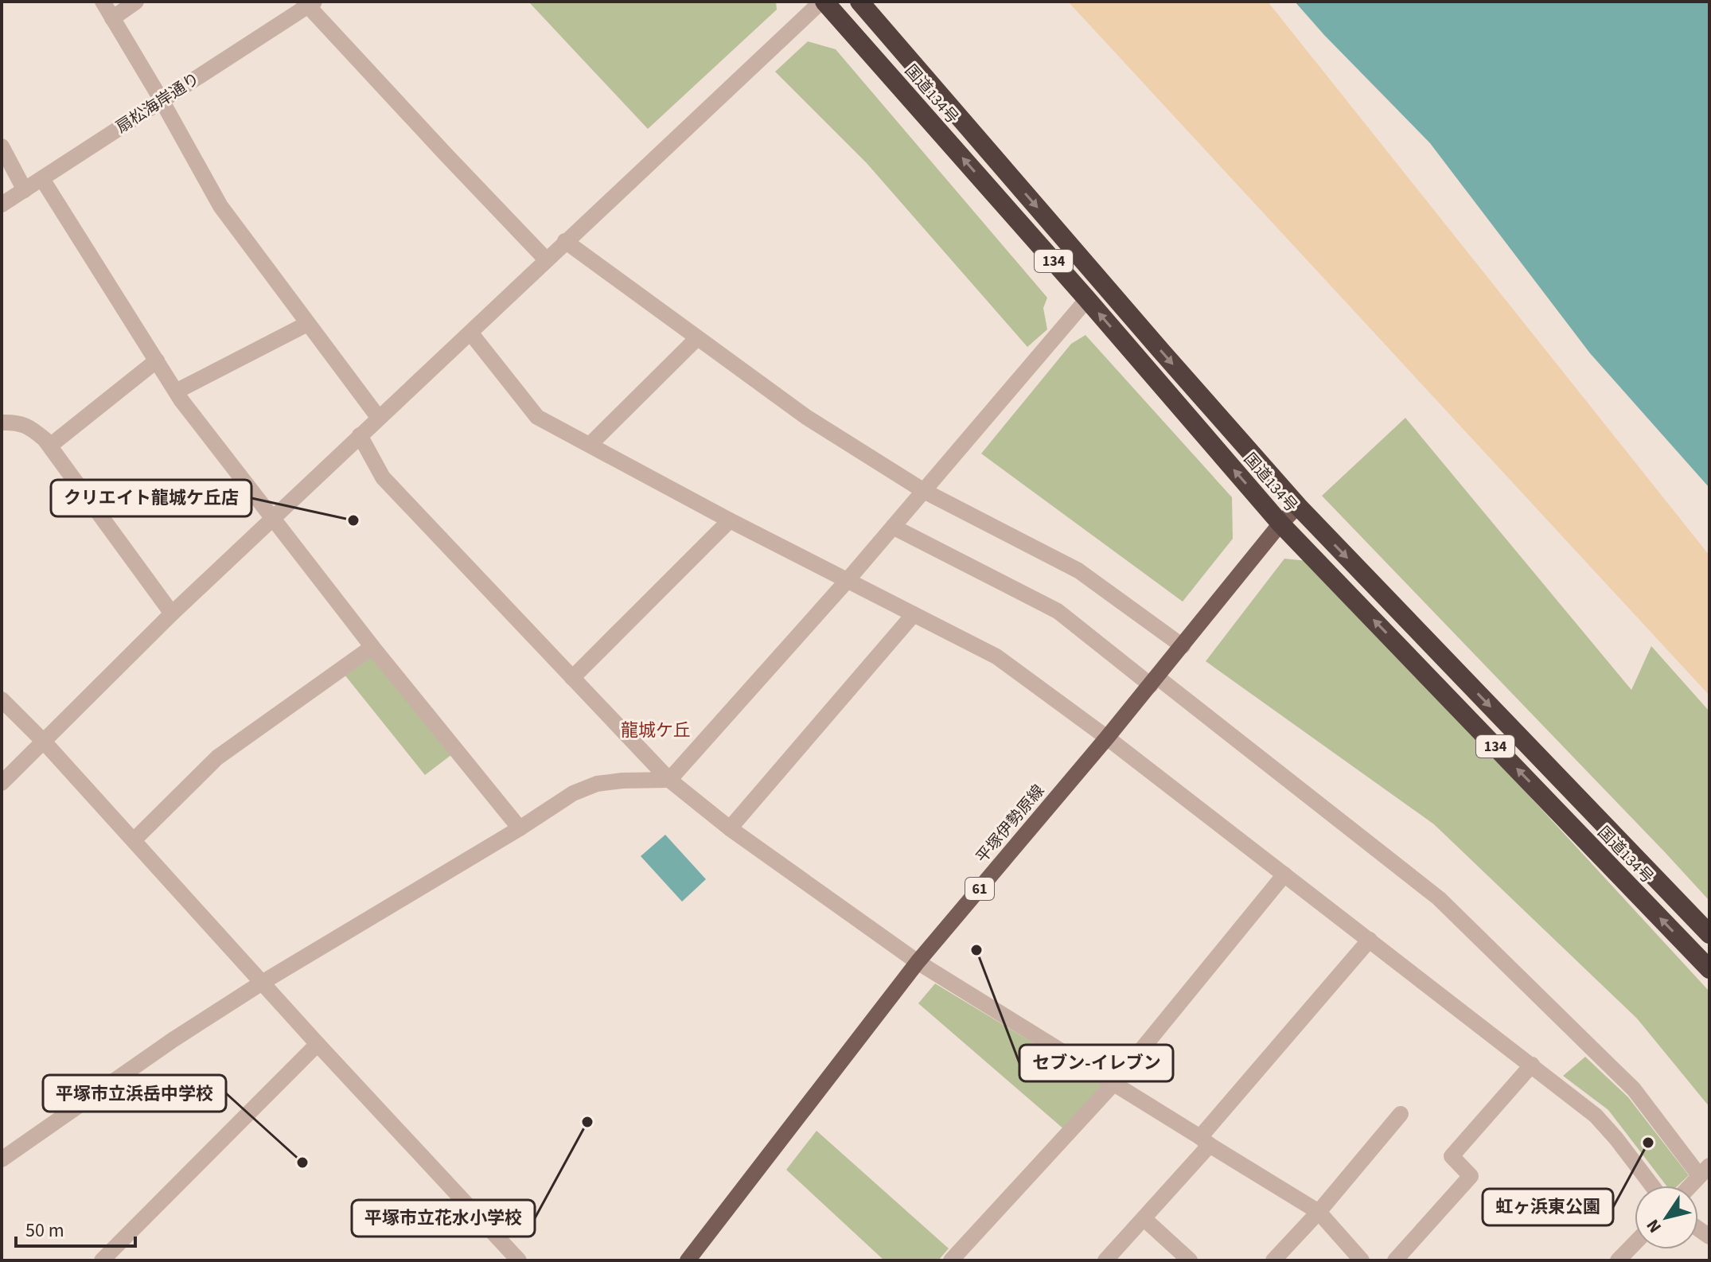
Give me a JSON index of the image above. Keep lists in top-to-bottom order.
{
  "streets": {
    "highway": ["国道134号", "134"],
    "main road": ["平塚伊勢原線", "61"],
    "street": ["扇松海岸通り"]
  },
  "crossings": [
    ["国道134号", "平塚伊勢原線"]
  ],
  "districts": ["龍城ケ丘"],
  "places": [
    "クリエイト龍城ケ丘店",
    "セブン-イレブン",
    "平塚市立花水小学校",
    "虹ヶ浜東公園",
    "平塚市立浜岳中学校"
  ],
  "scale_bar": "50 m",
  "north": "bottom left"
}
